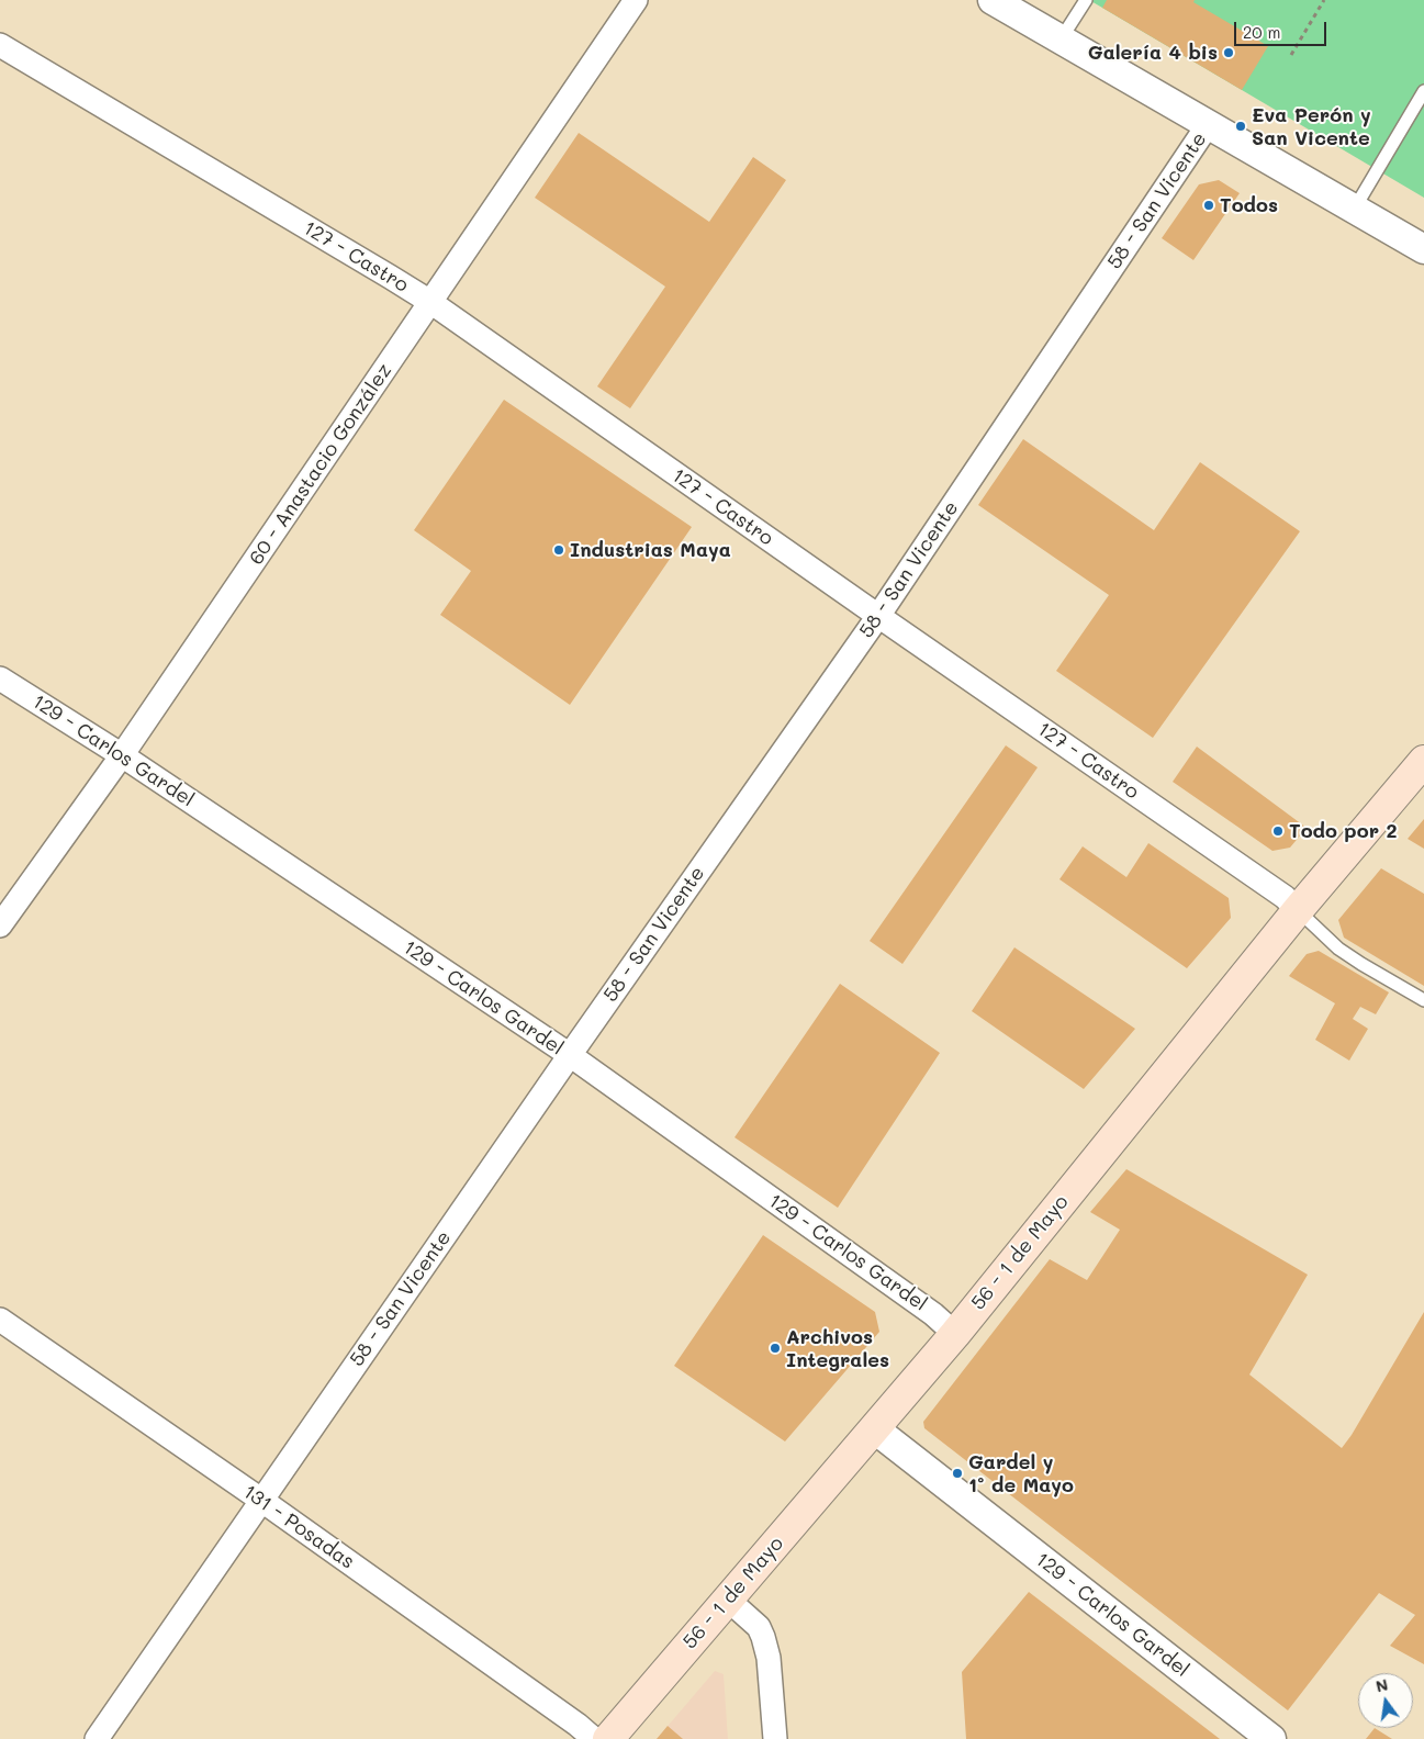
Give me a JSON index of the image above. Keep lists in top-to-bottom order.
{
  "streets": {
    "main road": ["56 - 1 de Mayo"],
    "street": [
      "58 - San Vicente",
      "127 - Castro",
      "60 - Anastacio González",
      "129 - Carlos Gardel",
      "131 - Posadas"
    ]
  },
  "crossings": [
    ["58 - San Vicente", "127 - Castro"],
    ["58 - San Vicente", "129 - Carlos Gardel"],
    ["58 - San Vicente", "131 - Posadas"],
    ["127 - Castro", "60 - Anastacio González"],
    ["127 - Castro", "56 - 1 de Mayo"],
    ["60 - Anastacio González", "129 - Carlos Gardel"],
    ["129 - Carlos Gardel", "56 - 1 de Mayo"]
  ],
  "places": [
    "Galería 4 bis",
    "Eva Perón y San Vicente",
    "Todos",
    "Industrias Maya",
    "Todo por 2",
    "Archivos Integrales",
    "Gardel y 1º de Mayo"
  ],
  "scale_bar": "20 m",
  "north": "top"
}
